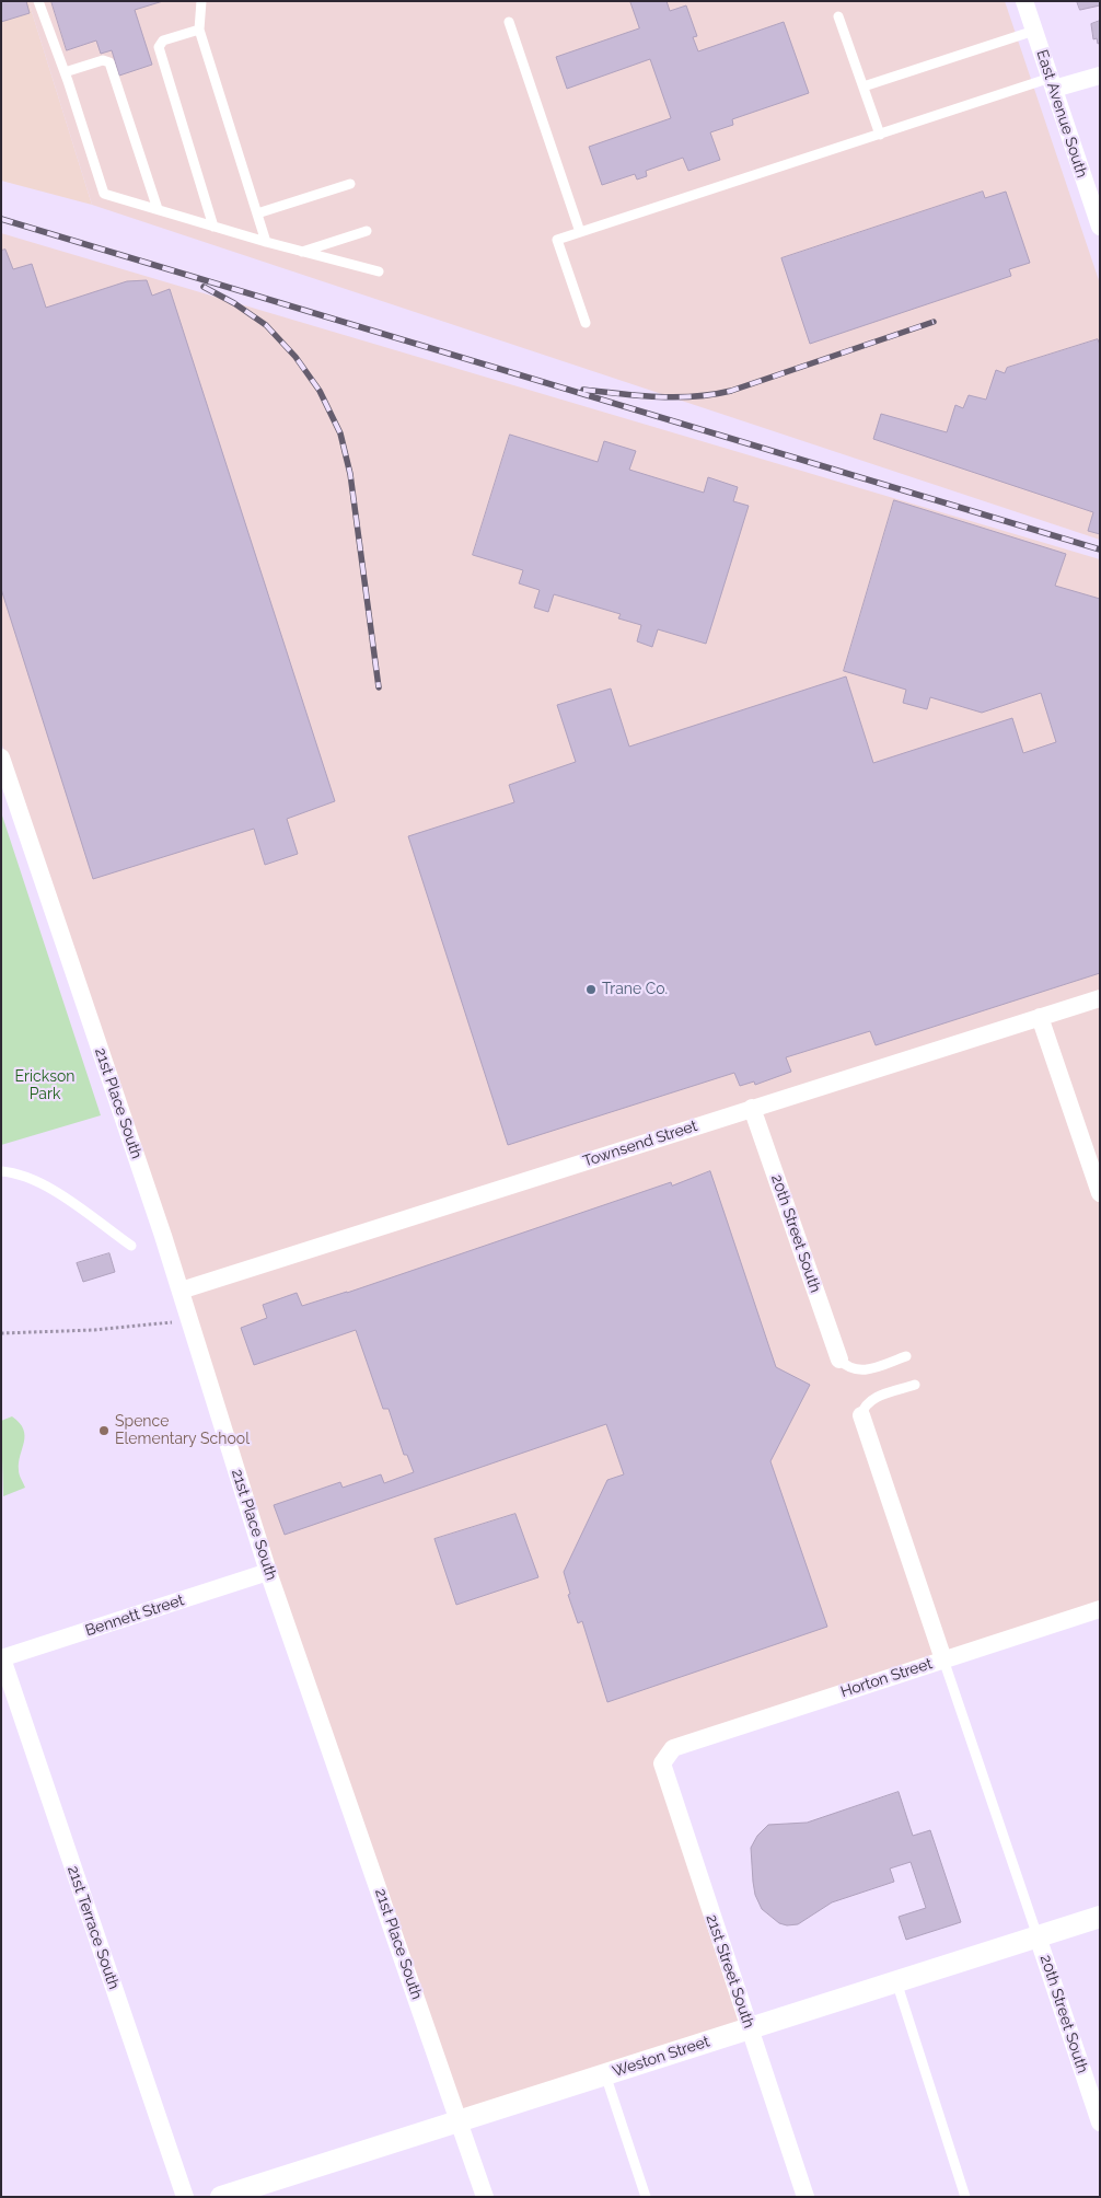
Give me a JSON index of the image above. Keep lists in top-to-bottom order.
{
  "streets": {
    "street": [
      "East Avenue South",
      "21st Place South",
      "Townsend Street",
      "20th Street South",
      "Bennett Street",
      "Horton Street",
      "21st Terrace South",
      "21st Street South",
      "Weston Street"
    ]
  },
  "crossings": [
    ["21st Place South", "Townsend Street"],
    ["21st Place South", "Bennett Street"],
    ["21st Place South", "Weston Street"],
    ["Townsend Street", "20th Street South"],
    ["20th Street South", "Weston Street"],
    ["Bennett Street", "21st Terrace South"],
    ["Horton Street", "21st Street South"],
    ["21st Street South", "Weston Street"]
  ],
  "parks": ["Erickson Park"],
  "places": ["Trane Co.", "Spence Elementary School"]
}
